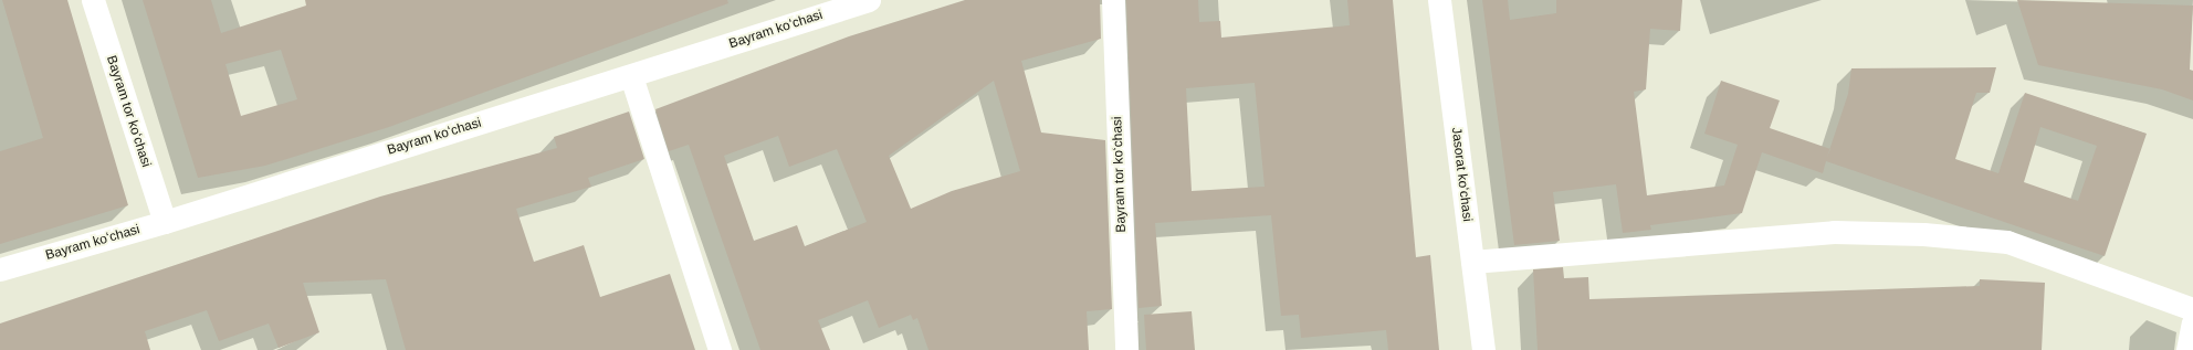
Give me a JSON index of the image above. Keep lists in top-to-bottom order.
{
  "streets": {
    "street": ["Bayram koʻchasi", "Bayram tor koʻchasi", "Jasorat koʻchasi"]
  },
  "crossings": [
    ["Bayram koʻchasi", "Bayram tor koʻchasi"]
  ]
}
